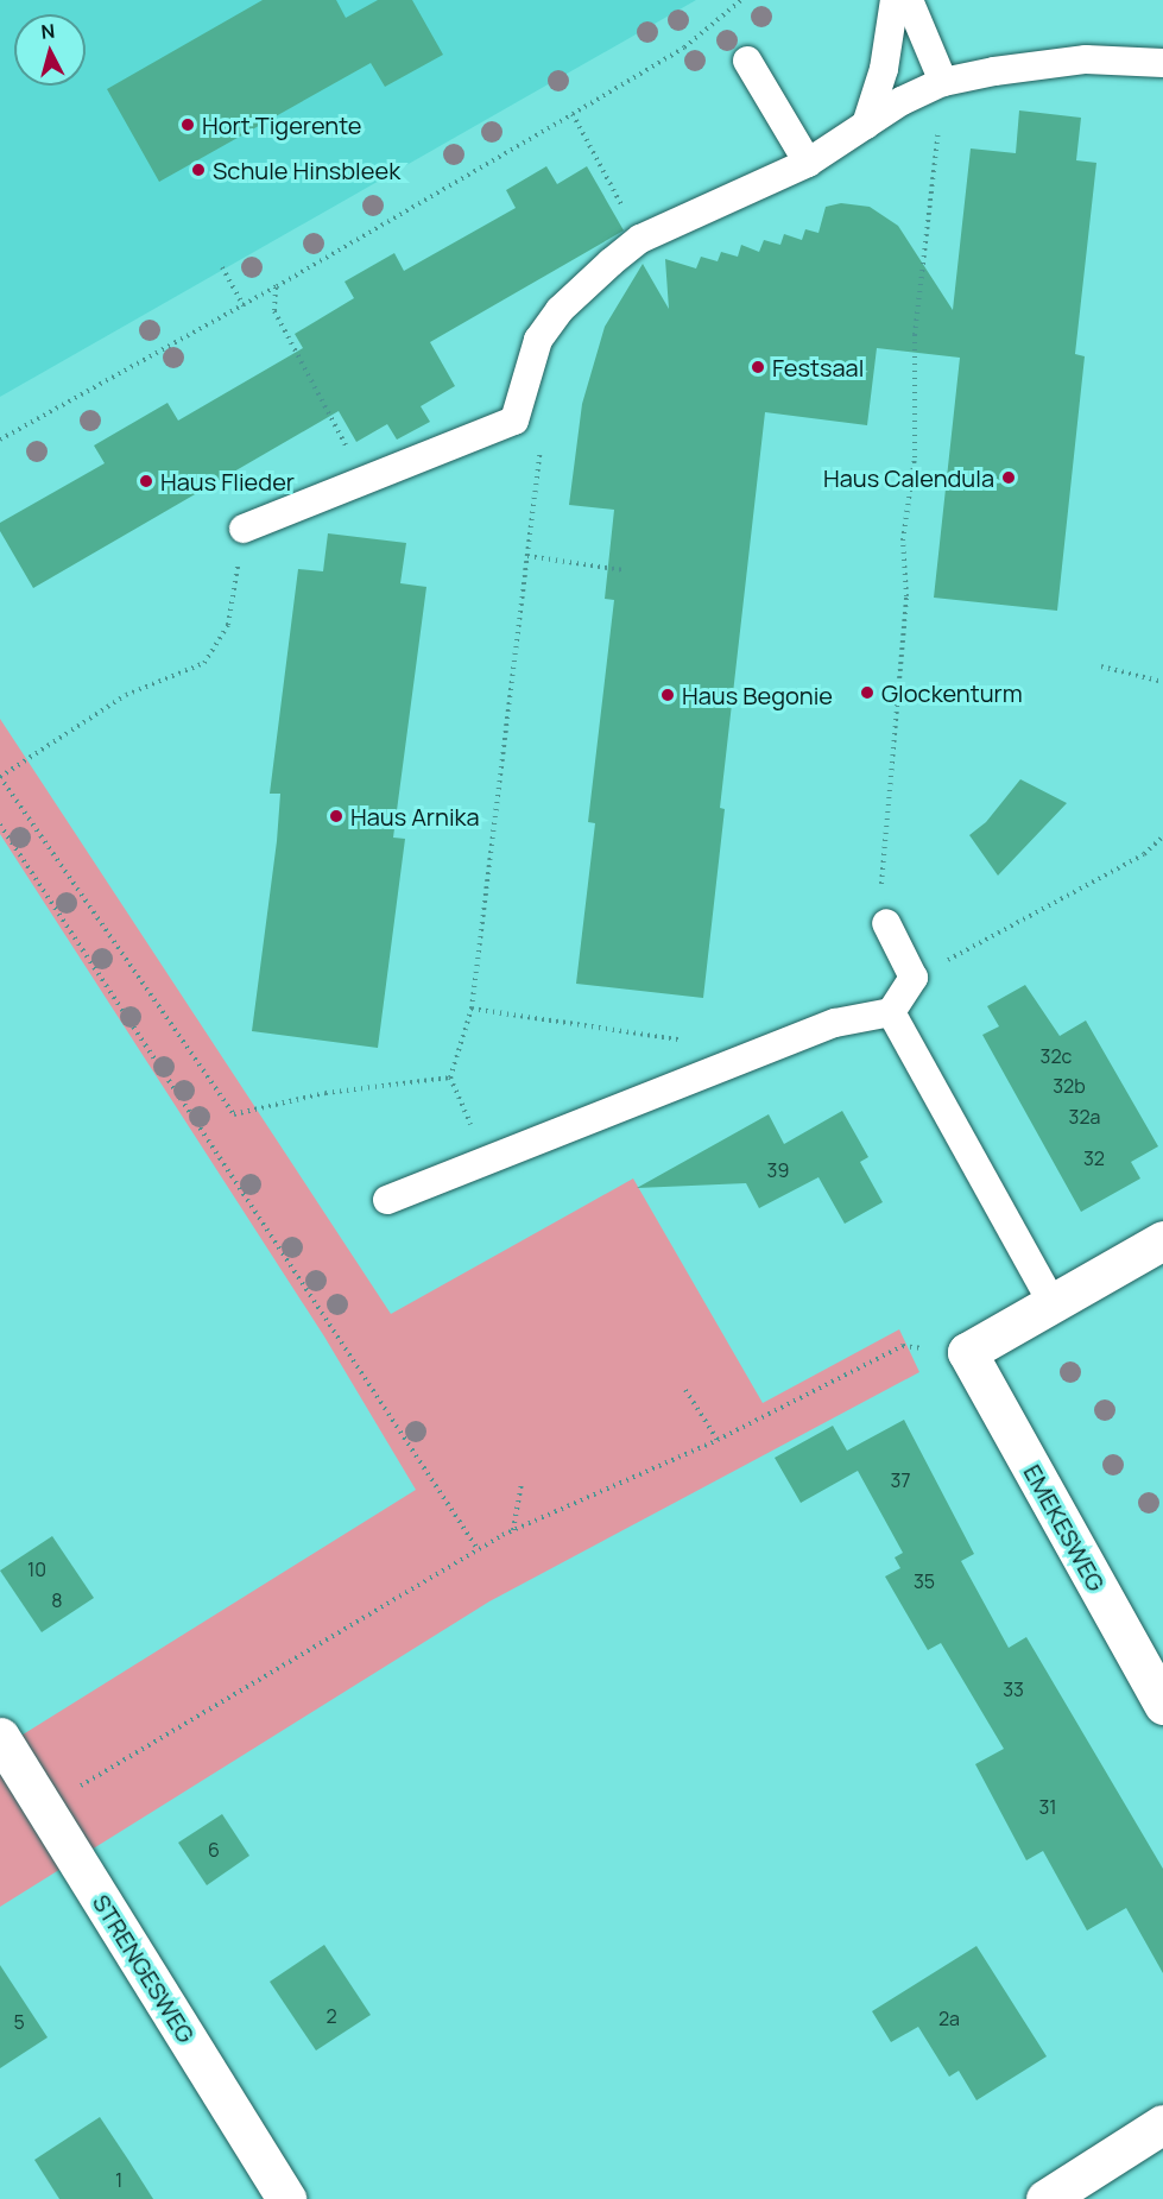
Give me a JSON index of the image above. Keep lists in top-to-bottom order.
{
  "streets": {
    "street": ["EMEKESWEG", "STRENGESWEG"]
  },
  "places": [
    "Hort Tigerente",
    "Schule Hinsbleek",
    "Festsaal",
    "Haus Calendula",
    "Haus Flieder",
    "Glockenturm",
    "Haus Begonie",
    "Haus Arnika"
  ],
  "house_numbers": [
    "32c",
    "32b",
    "32a",
    "32",
    "39",
    "37",
    "10",
    "35",
    "8",
    "33",
    "31",
    "6",
    "2",
    "2a",
    "5",
    "1"
  ],
  "north": "top"
}
